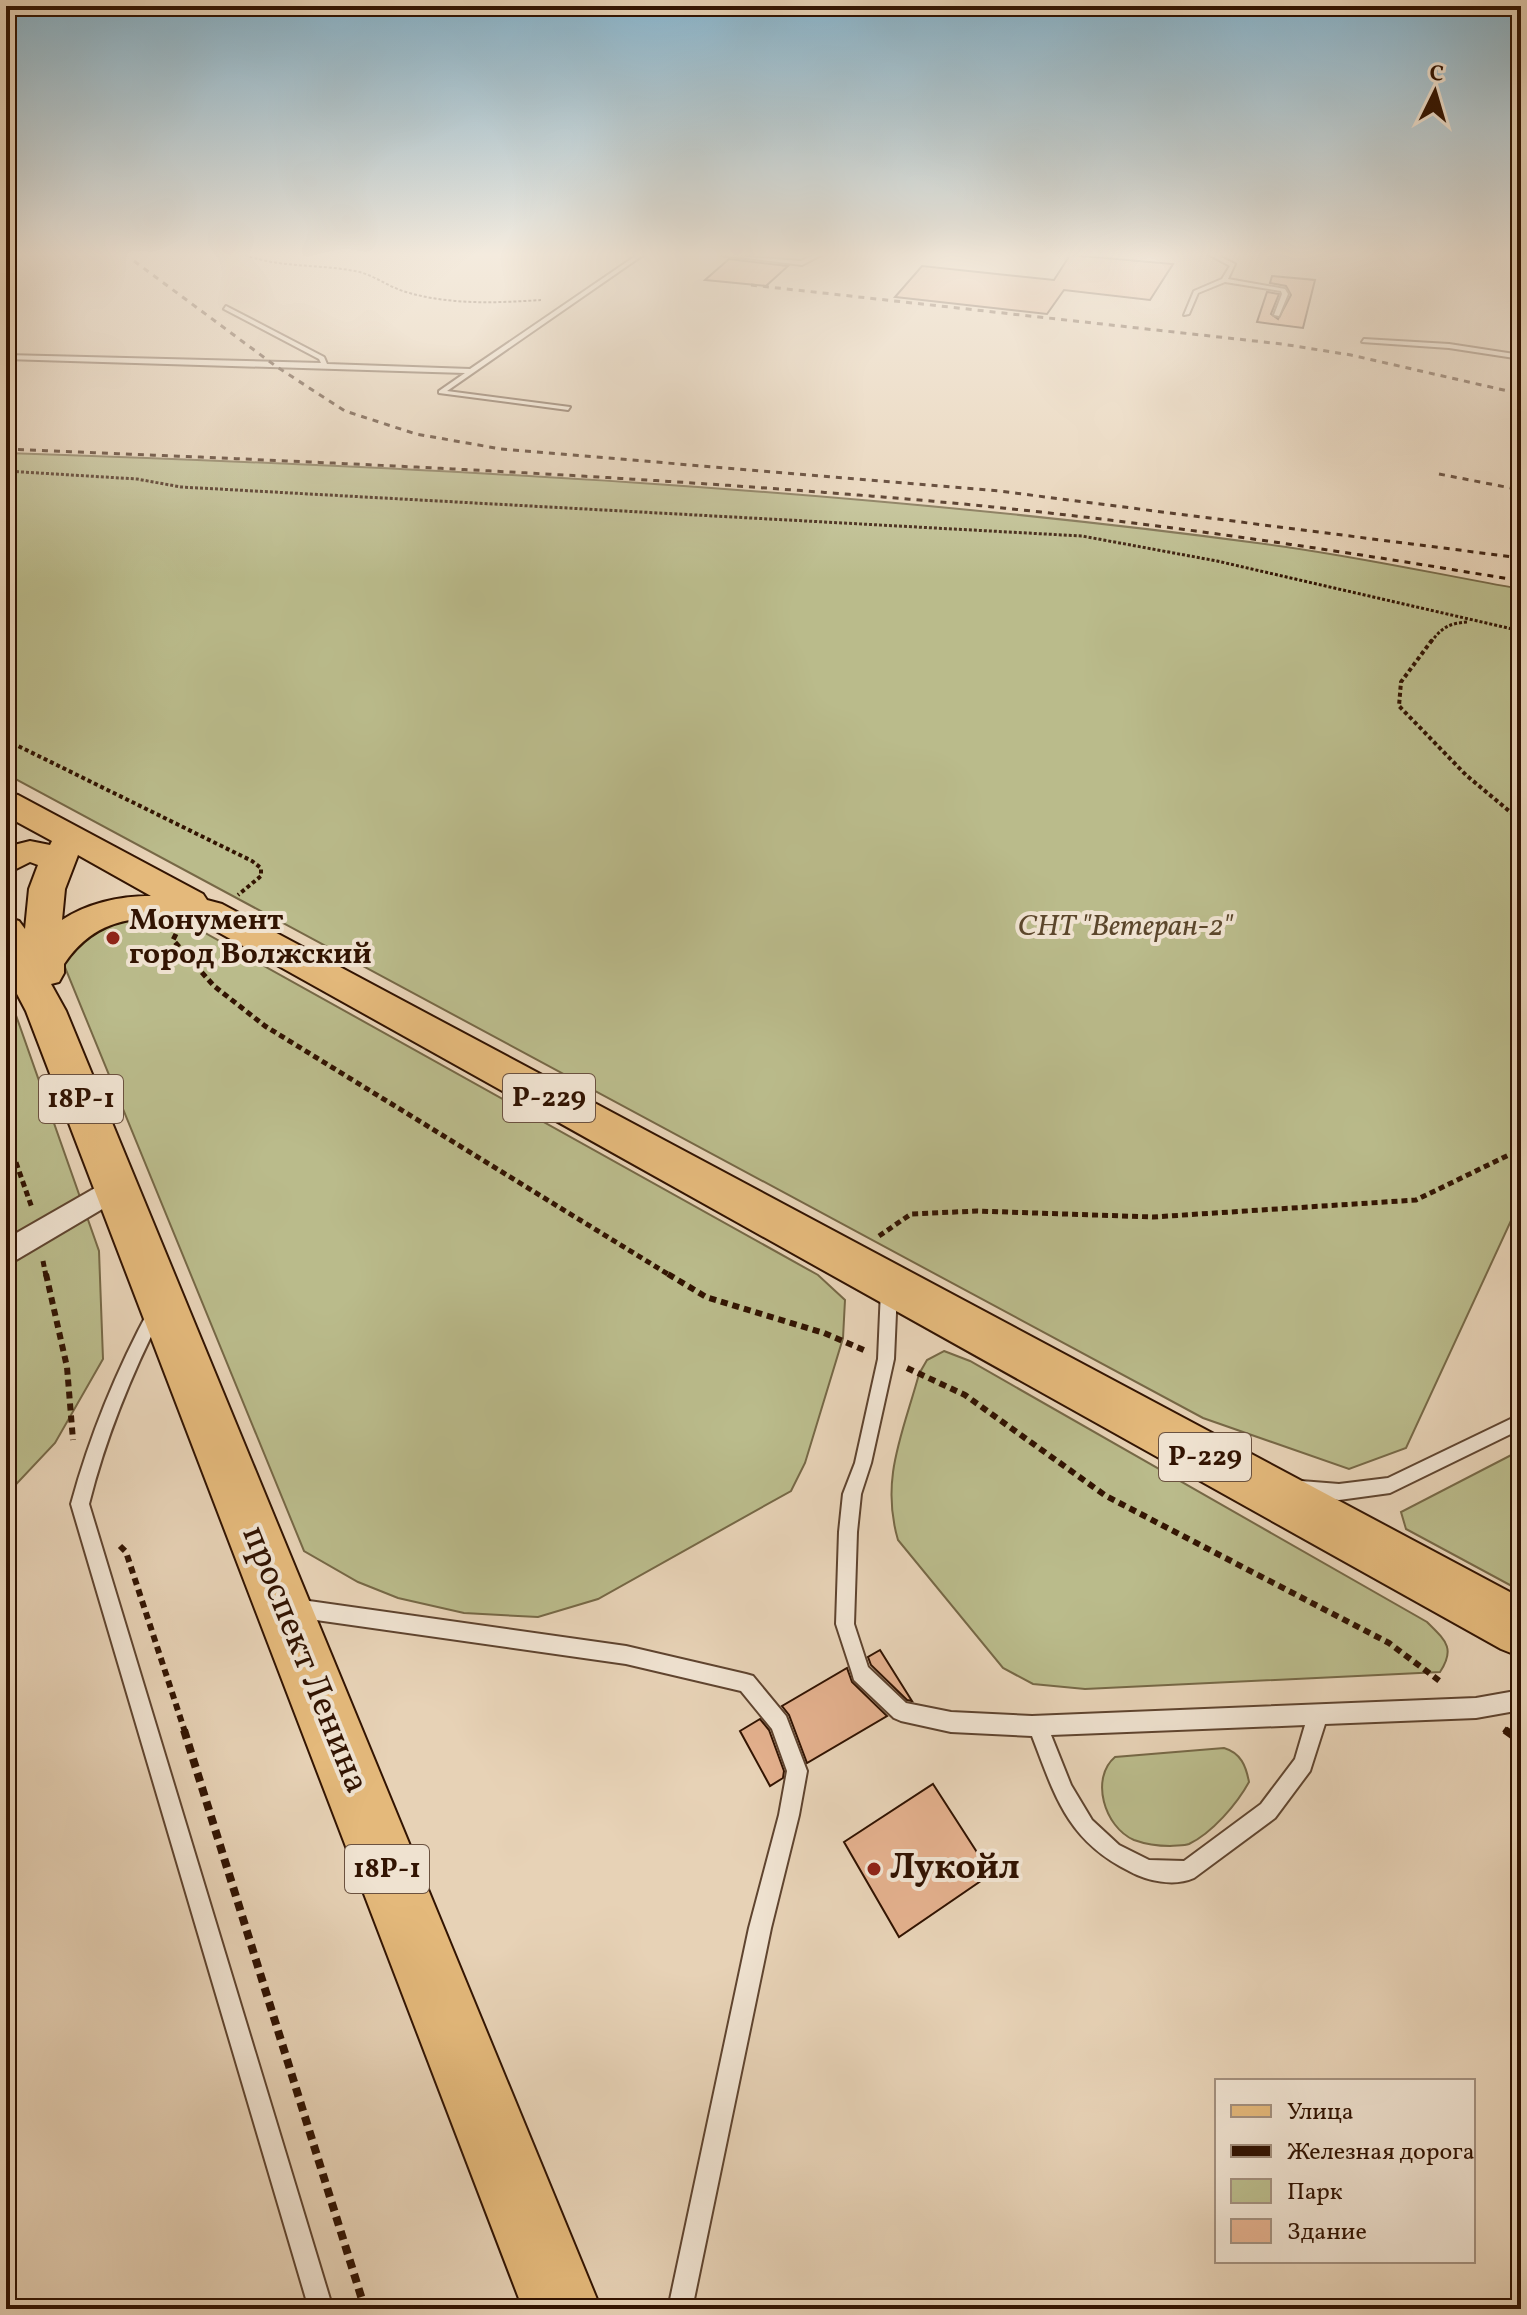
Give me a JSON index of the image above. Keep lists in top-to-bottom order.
{
  "streets": {
    "main road": ["Р-229", "18Р-1", "проспект Ленина"]
  },
  "crossings": [
    ["Р-229", "проспект Ленина"]
  ],
  "parks": ["СНТ \"Ветеран-2\""],
  "places": ["Монумент город Волжский", "Лукойл"],
  "legend": [
    "Улица",
    "Железная дорога",
    "Парк",
    "Здание"
  ],
  "north": "top"
}
